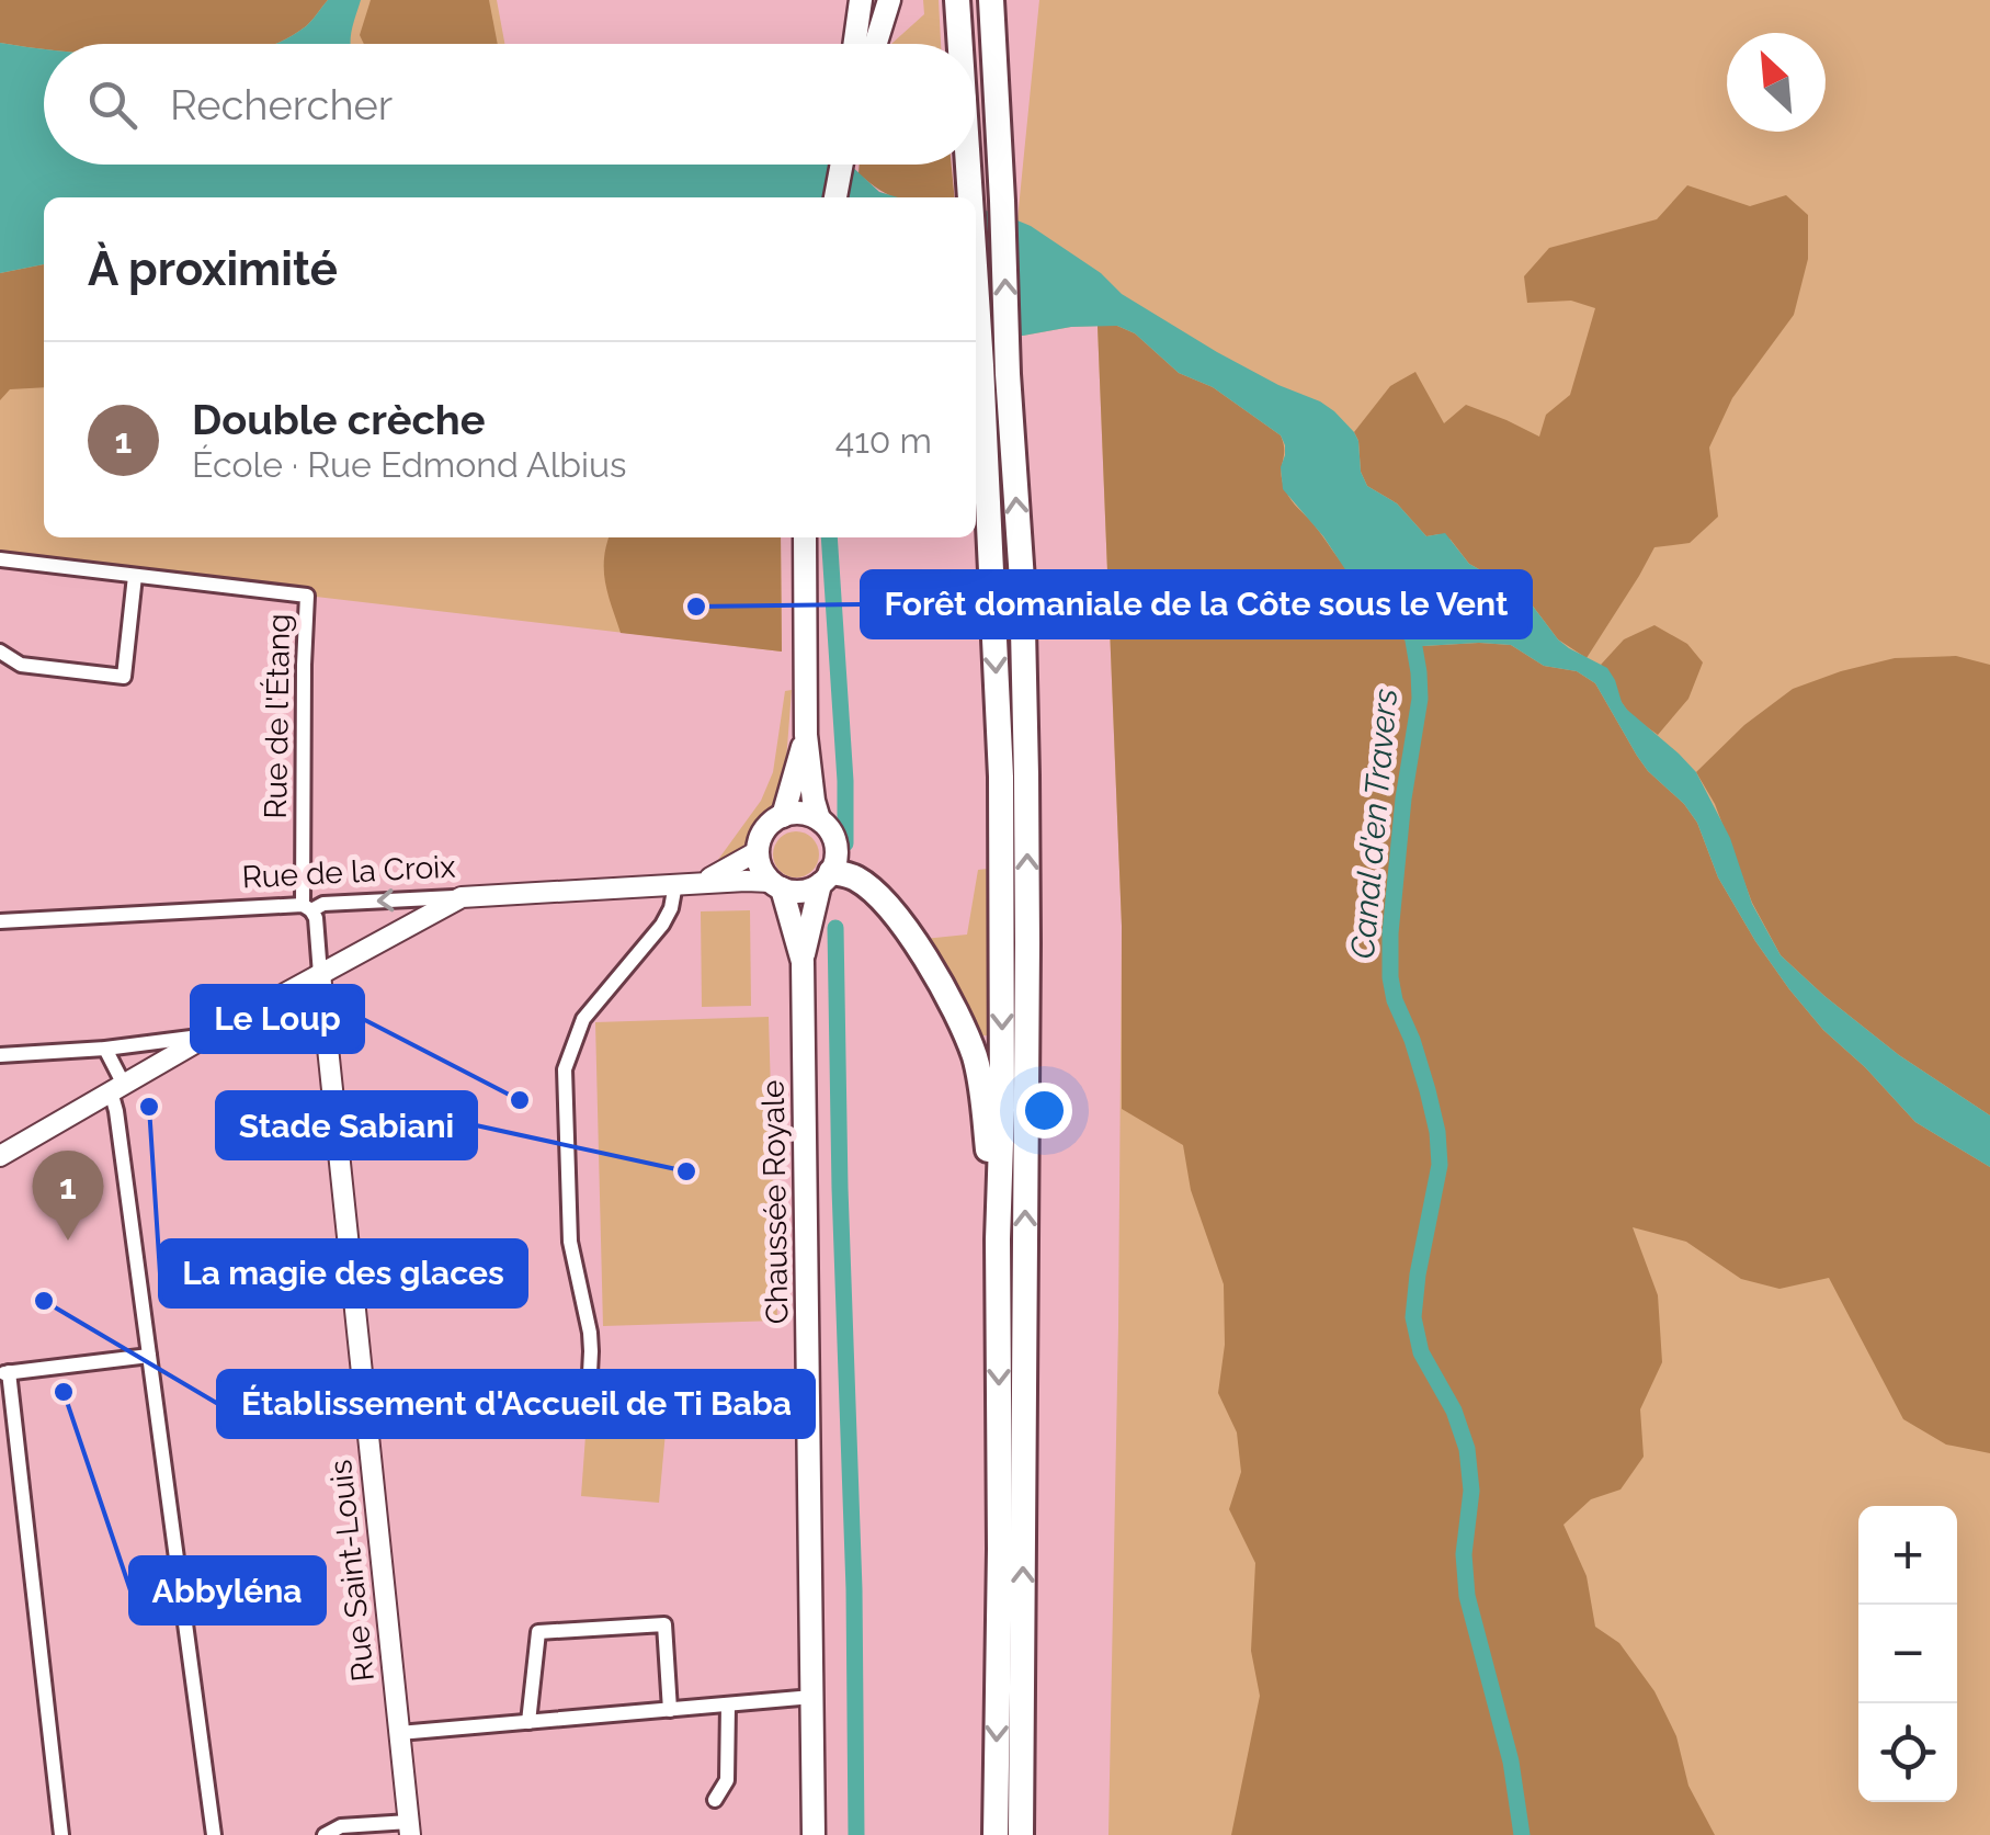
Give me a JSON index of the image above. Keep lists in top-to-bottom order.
{
  "streets": {
    "main road": ["Rue de la Croix", "Chaussée Royale", "Rue Saint-Louis"],
    "street": ["Rue de l'Étang"]
  },
  "crossings": [
    ["Rue de l'Étang", "Rue de la Croix"],
    ["Rue de l'Étang", "Rue Saint-Louis"],
    ["Rue de la Croix", "Chaussée Royale"]
  ],
  "water": ["Canal d'en Travers"],
  "places": [
    "Forêt domaniale de la Côte sous le Vent",
    "Le Loup",
    "La magie des glaces",
    "Stade Sabiani",
    "Établissement d'Accueil de Ti Baba",
    "Abbyléna"
  ],
  "north": "top left",
  "page": {
    "search": "Rechercher",
    "heading": "À proximité",
    "list": [
      {
        "mark": "1",
        "name": "Double crèche",
        "note": "École · Rue Edmond Albius",
        "value": "410 m"
      }
    ],
    "pins": "1",
    "map_buttons": ["+", "−"]
  }
}
